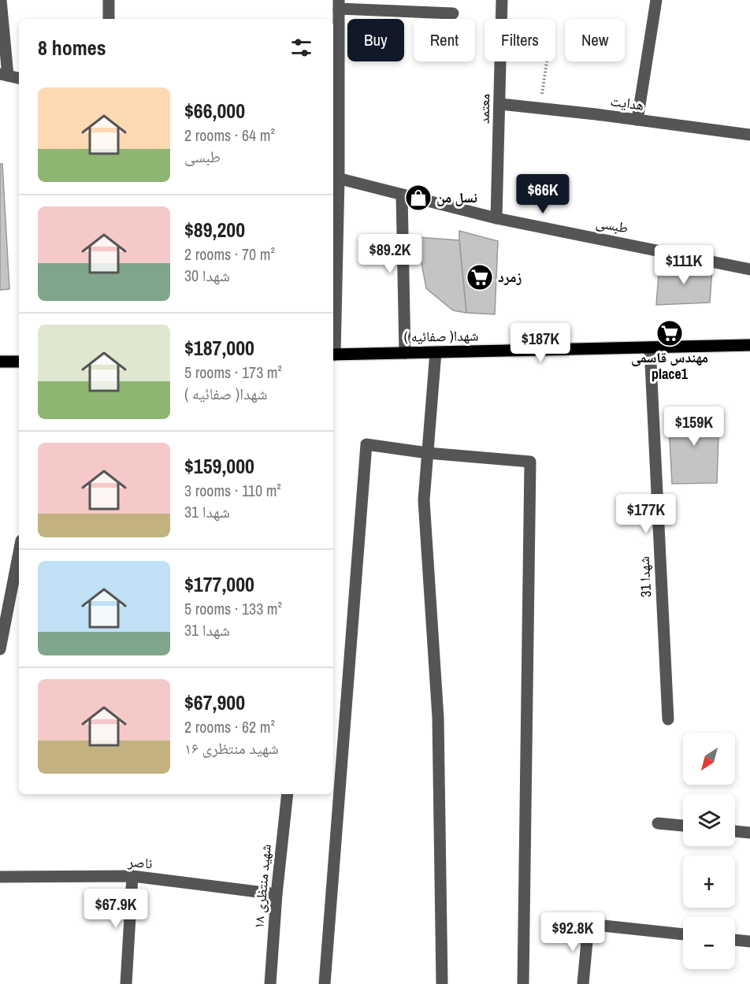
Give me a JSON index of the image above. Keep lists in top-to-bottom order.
{
  "streets": {
    "main road": ["شهدا( صفائیه )"],
    "street": [
      "هدایت",
      "معتمد",
      "طبسی",
      "شهدا 31",
      "ناصر",
      "شهید منتظری ۱۸"
    ]
  },
  "crossings": [
    ["هدایت", "معتمد"],
    ["معتمد", "طبسی"],
    ["شهدا( صفائیه )", "شهدا 31"],
    ["ناصر", "شهید منتظری ۱۸"]
  ],
  "places": {
    "shop": ["نسل من"],
    "supermarket": ["زمرد", "مهندس قاسمی place1"]
  },
  "north": "bottom left",
  "page": {
    "chip": [
      "Buy",
      "Rent",
      "Filters",
      "New"
    ],
    "heading": "8 homes",
    "list": [
      {
        "name": "$66,000",
        "note": "2 rooms · 64 m² · طبسی"
      },
      {
        "name": "$89,200",
        "note": "2 rooms · 70 m² · شهدا 30"
      },
      {
        "name": "$187,000",
        "note": "5 rooms · 173 m² · شهدا( صفائیه )"
      },
      {
        "name": "$159,000",
        "note": "3 rooms · 110 m² · شهدا 31"
      },
      {
        "name": "$177,000",
        "note": "5 rooms · 133 m² · شهدا 31"
      },
      {
        "name": "$67,900",
        "note": "2 rooms · 62 m² · شهید منتظری ۱۶"
      }
    ],
    "price": [
      "$66K",
      "$89.2K",
      "$111K",
      "$187K",
      "$159K",
      "$177K",
      "$67.9K",
      "$92.8K"
    ],
    "map_buttons": ["+", "−"]
  }
}
